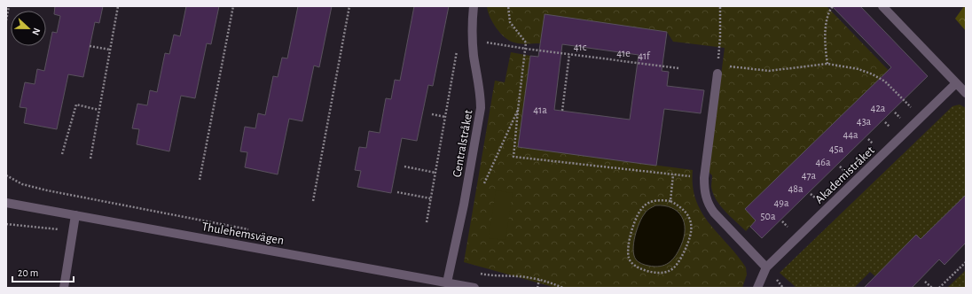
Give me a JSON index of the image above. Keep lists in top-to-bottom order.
{
  "streets": {
    "street": ["Centralstråket", "Akademistråket", "Thulehemsvägen"]
  },
  "crossings": [
    ["Centralstråket", "Thulehemsvägen"]
  ],
  "house_numbers": [
    "41c",
    "41e",
    "41f",
    "42a",
    "41a",
    "43a",
    "44a",
    "45a",
    "46a",
    "47a",
    "48a",
    "49a",
    "50a"
  ],
  "scale_bar": "20 m",
  "north": "right"
}
